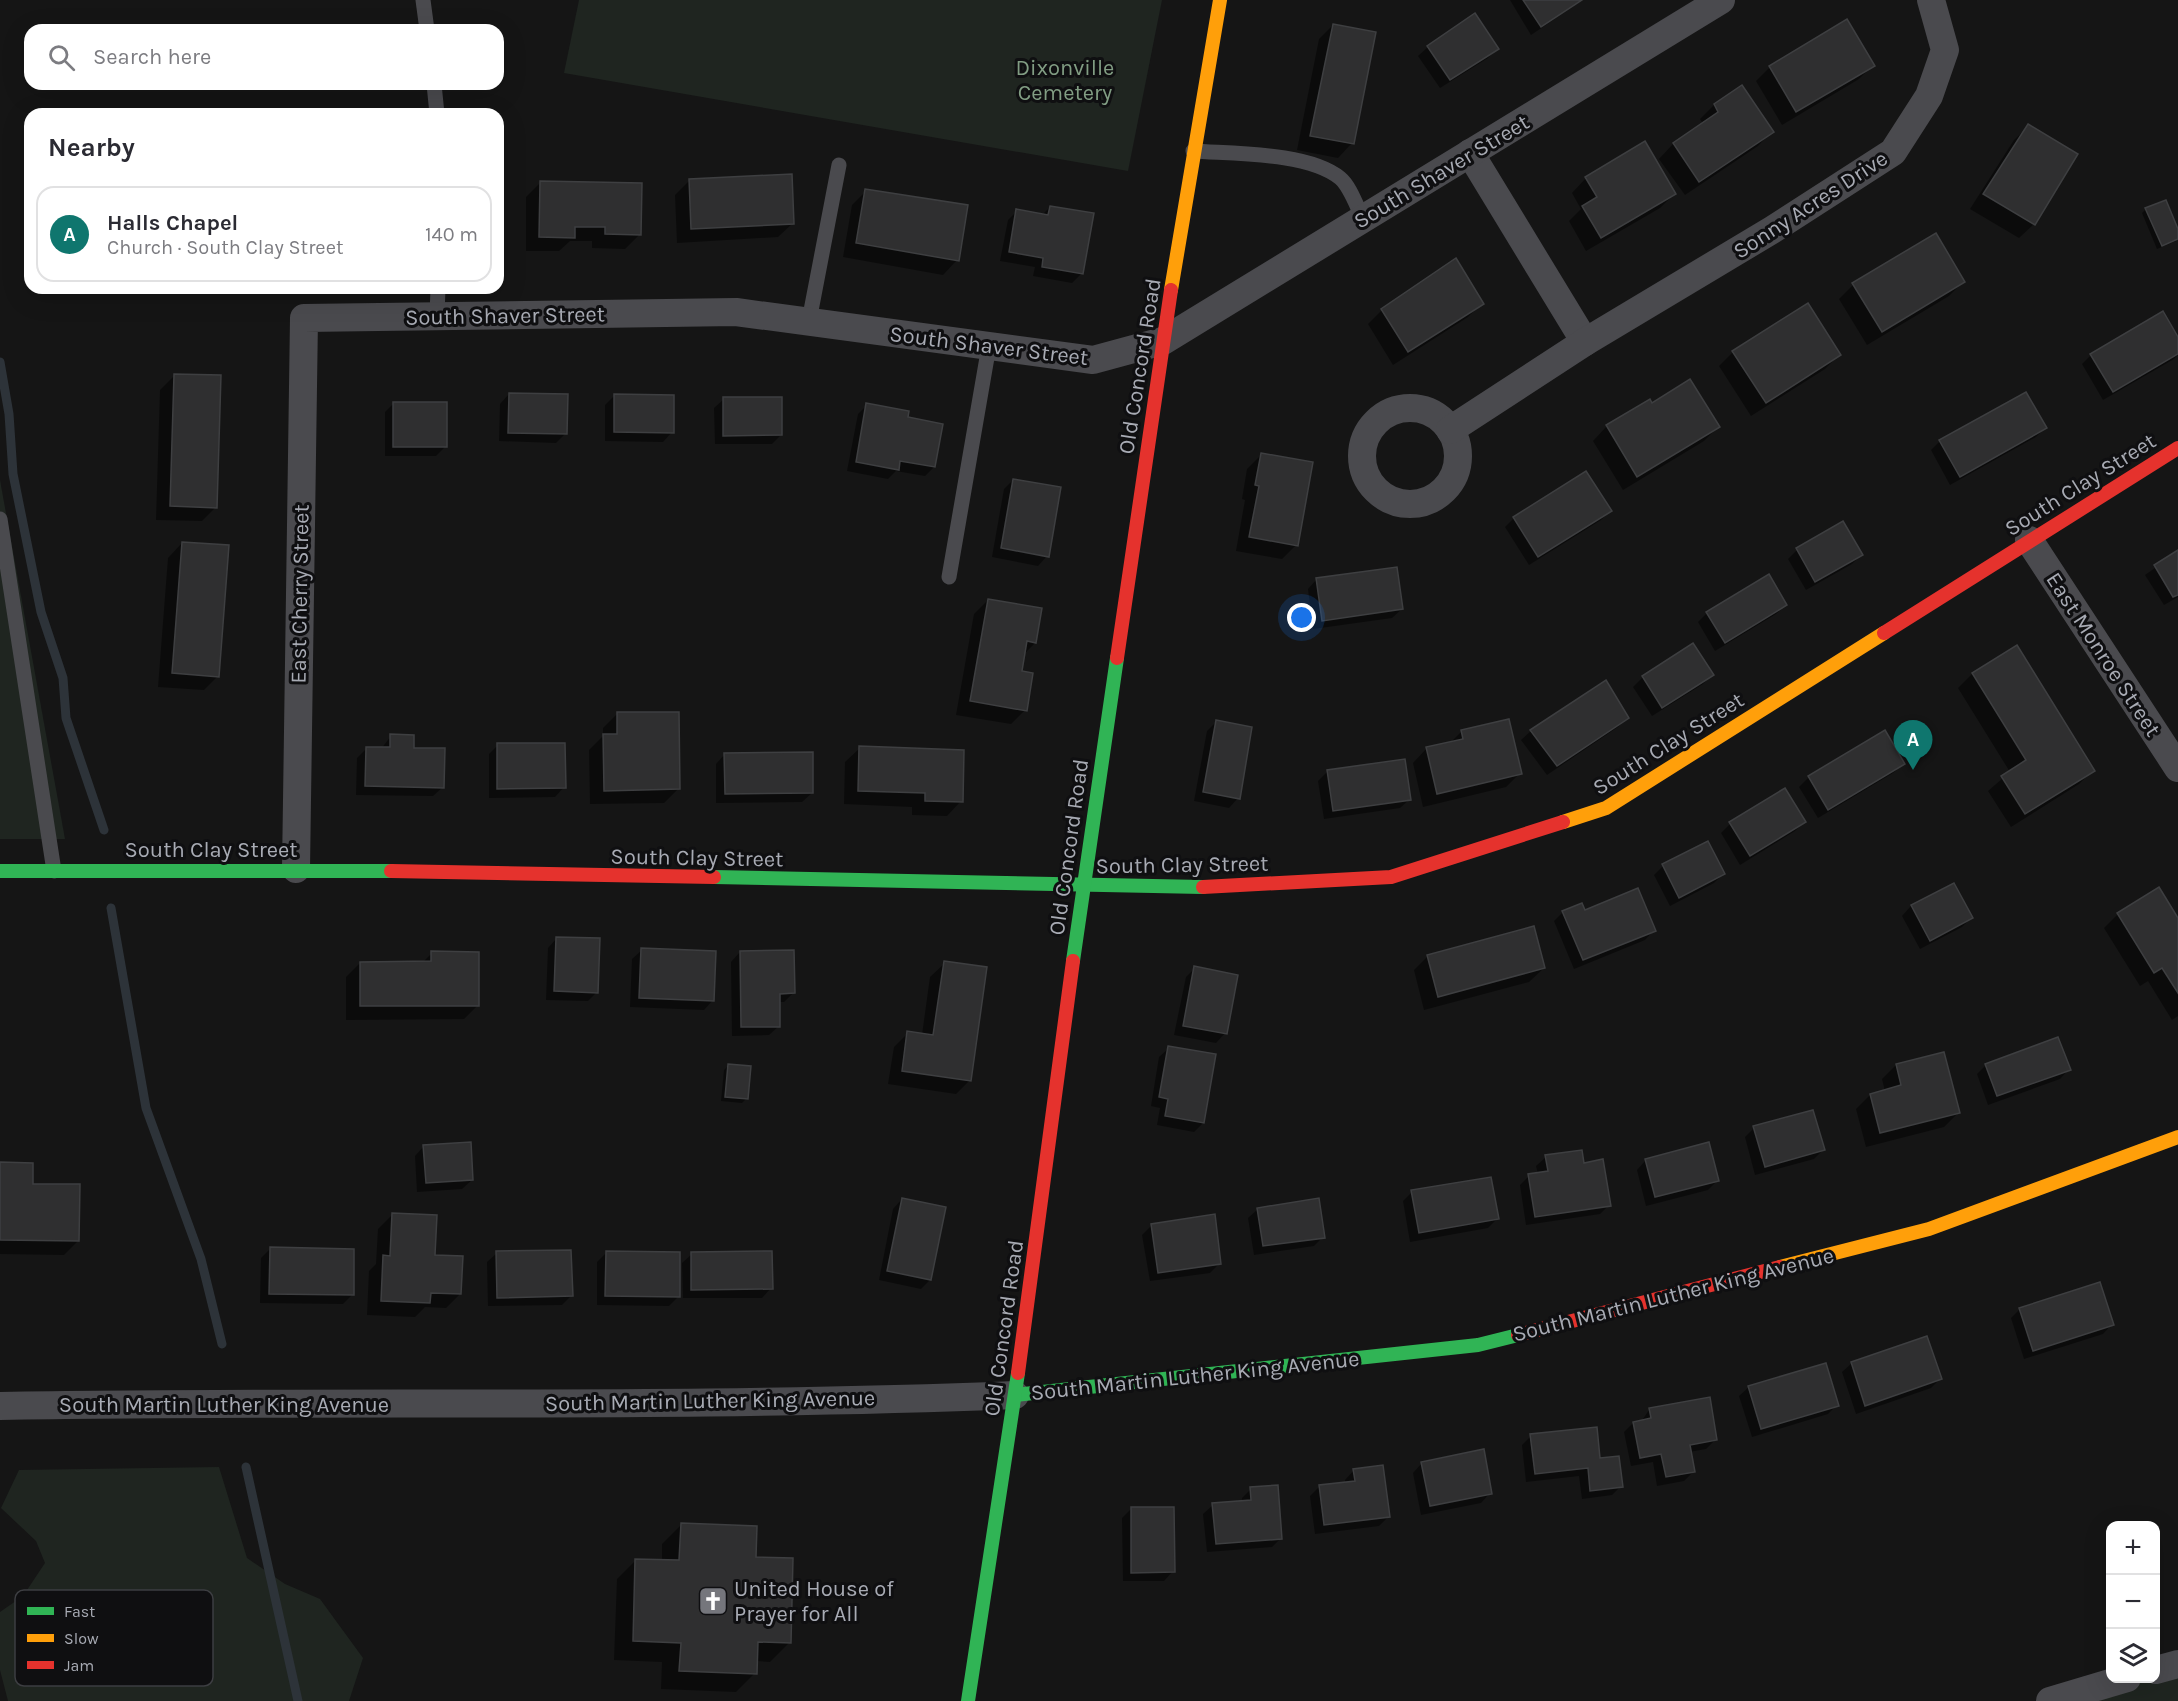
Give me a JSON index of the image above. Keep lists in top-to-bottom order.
{
  "streets": {
    "street": [
      "South Shaver Street",
      "Sonny Acres Drive",
      "Old Concord Road",
      "South Clay Street",
      "East Cherry Street",
      "East Monroe Street",
      "South Martin Luther King Avenue"
    ]
  },
  "crossings": [
    ["South Shaver Street", "Old Concord Road"],
    ["South Shaver Street", "East Cherry Street"],
    ["Old Concord Road", "South Clay Street"],
    ["Old Concord Road", "South Martin Luther King Avenue"],
    ["South Clay Street", "East Cherry Street"],
    ["South Clay Street", "East Monroe Street"]
  ],
  "parks": ["Dixonville Cemetery"],
  "places": {
    "church": ["United House of Prayer for All"]
  },
  "legend": ["Fast", "Slow", "Jam"],
  "page": {
    "search": "Search here",
    "heading": "Nearby",
    "list": [
      {
        "mark": "A",
        "name": "Halls Chapel",
        "note": "Church · South Clay Street",
        "value": "140 m"
      }
    ],
    "pins": "A",
    "map_buttons": ["+", "−"]
  }
}
